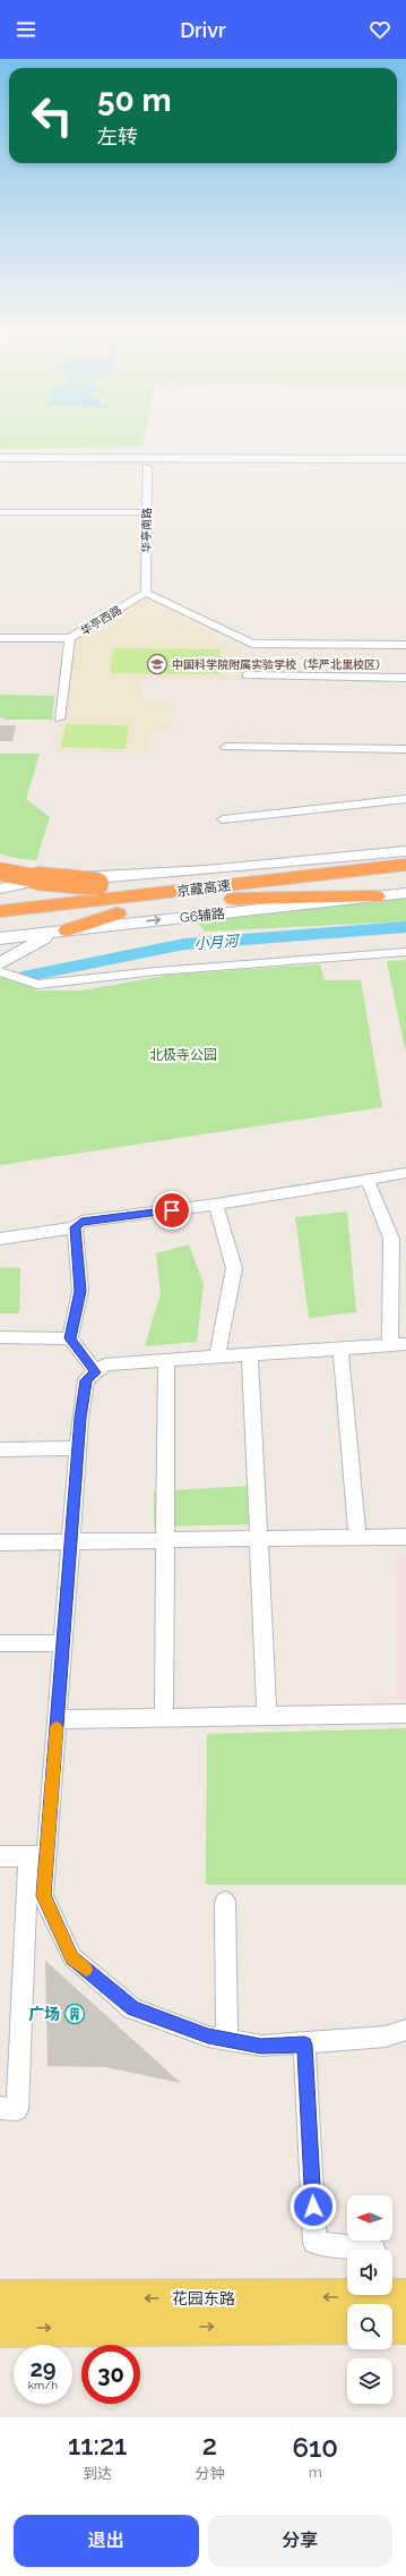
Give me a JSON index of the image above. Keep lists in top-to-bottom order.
{
  "streets": {
    "highway": ["京藏高速"],
    "main road": ["花园东路"],
    "street": ["华亭南路", "华亭西路", "G6辅路"]
  },
  "crossings": [
    ["华亭南路", "华亭西路"]
  ],
  "water": ["小月河"],
  "parks": ["北极寺公园"],
  "places": {
    "school or university": ["中国科学院附属实验学校（华严北里校区）"],
    "building": ["广场"]
  },
  "north": "left",
  "page": {
    "header": "Drivr",
    "turn": ["50 m", "左转"],
    "speed": "29 km/h",
    "limit": "30",
    "eta": [
      "11:21",
      "到达",
      "2",
      "分钟",
      "610",
      "m"
    ],
    "buttons": ["退出", "分享"]
  }
}
